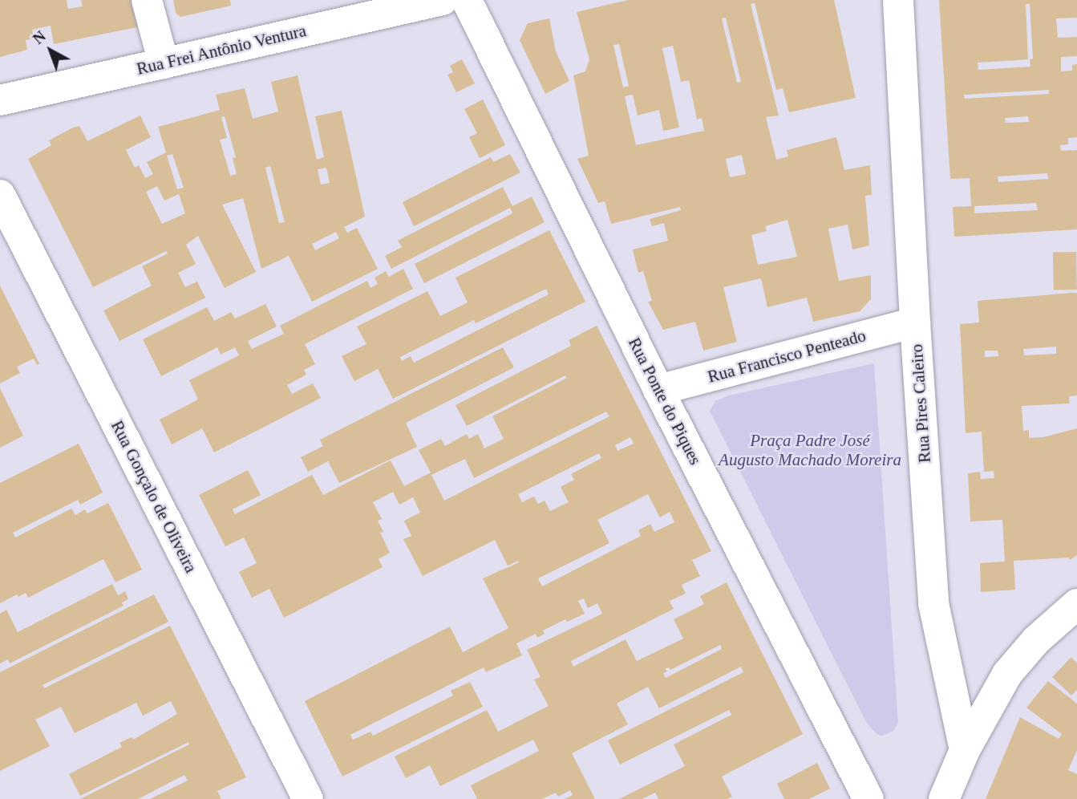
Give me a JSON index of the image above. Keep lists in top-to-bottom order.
{
  "streets": {
    "street": [
      "Rua Frei Antônio Ventura",
      "Rua Francisco Penteado",
      "Rua Ponte do Piques",
      "Rua Pires Caleiro",
      "Rua Gonçalo de Oliveira"
    ]
  },
  "crossings": [
    ["Rua Francisco Penteado", "Rua Ponte do Piques"],
    ["Rua Francisco Penteado", "Rua Pires Caleiro"]
  ],
  "parks": ["Praça Padre José Augusto Machado Moreira"],
  "north": "top left"
}
